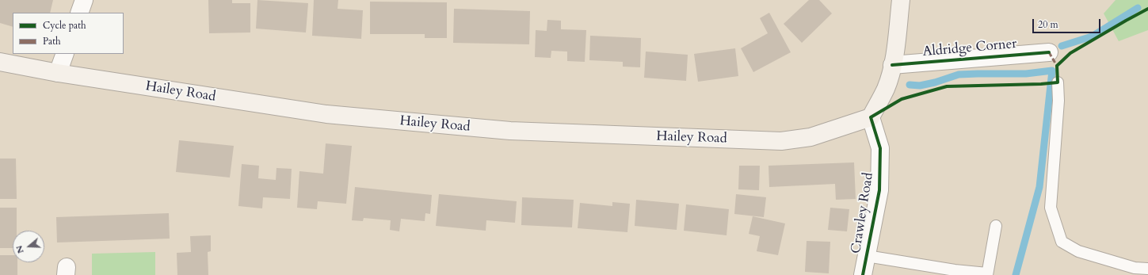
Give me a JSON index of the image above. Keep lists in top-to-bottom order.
{
  "streets": {
    "main road": ["Hailey Road"],
    "street": ["Aldridge Corner", "Crawley Road"]
  },
  "crossings": [
    ["Hailey Road", "Crawley Road"]
  ],
  "legend": ["Cycle path", "Path"],
  "scale_bar": "20 m",
  "north": "left"
}
